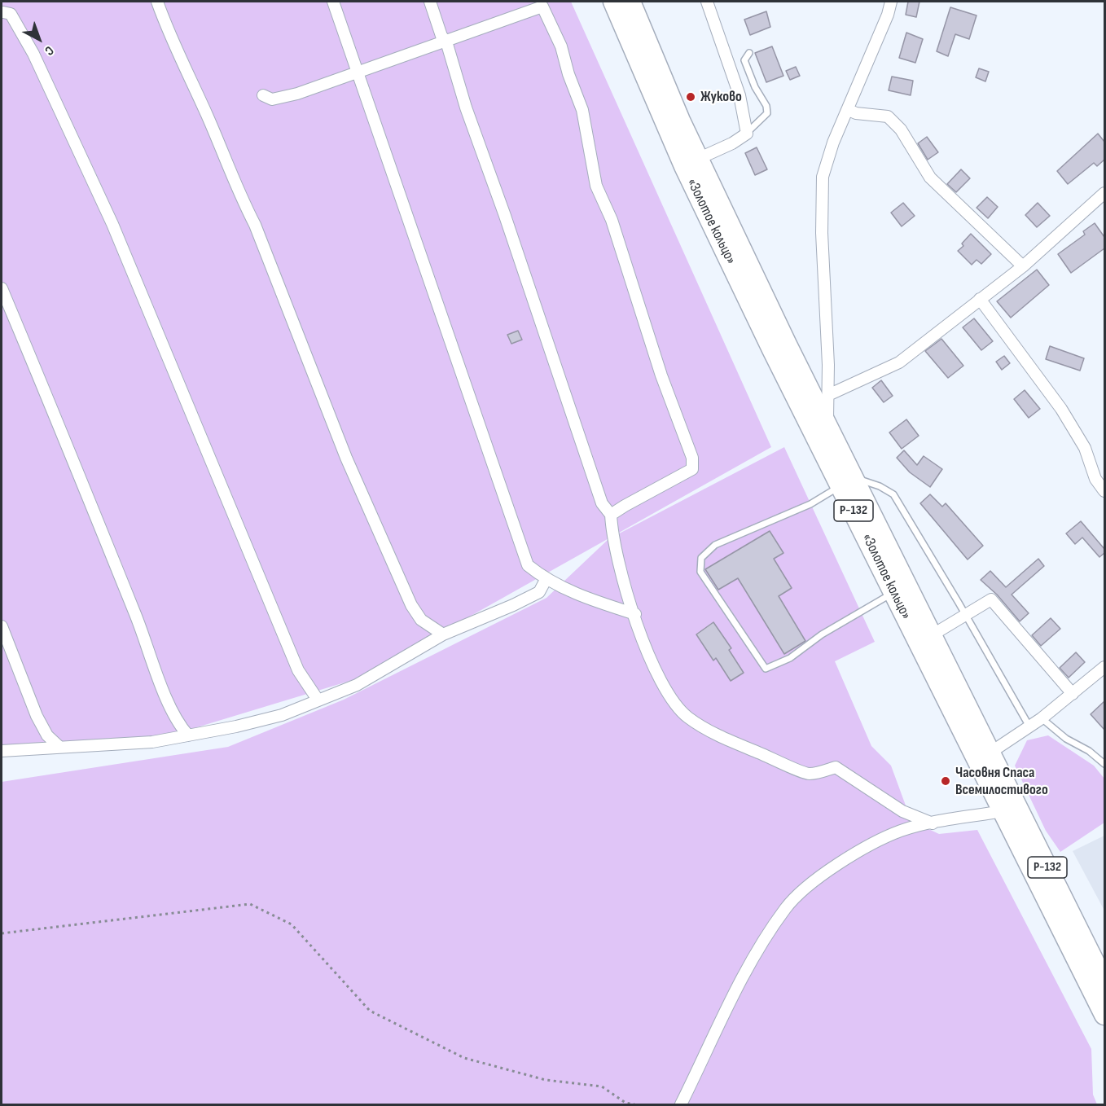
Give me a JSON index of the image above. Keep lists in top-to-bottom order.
{
  "streets": {
    "highway": ["«Золотое кольцо»", "Р-132"]
  },
  "places": ["Жуково", "Часовня Спаса Всемилостивого"],
  "north": "bottom right"
}
